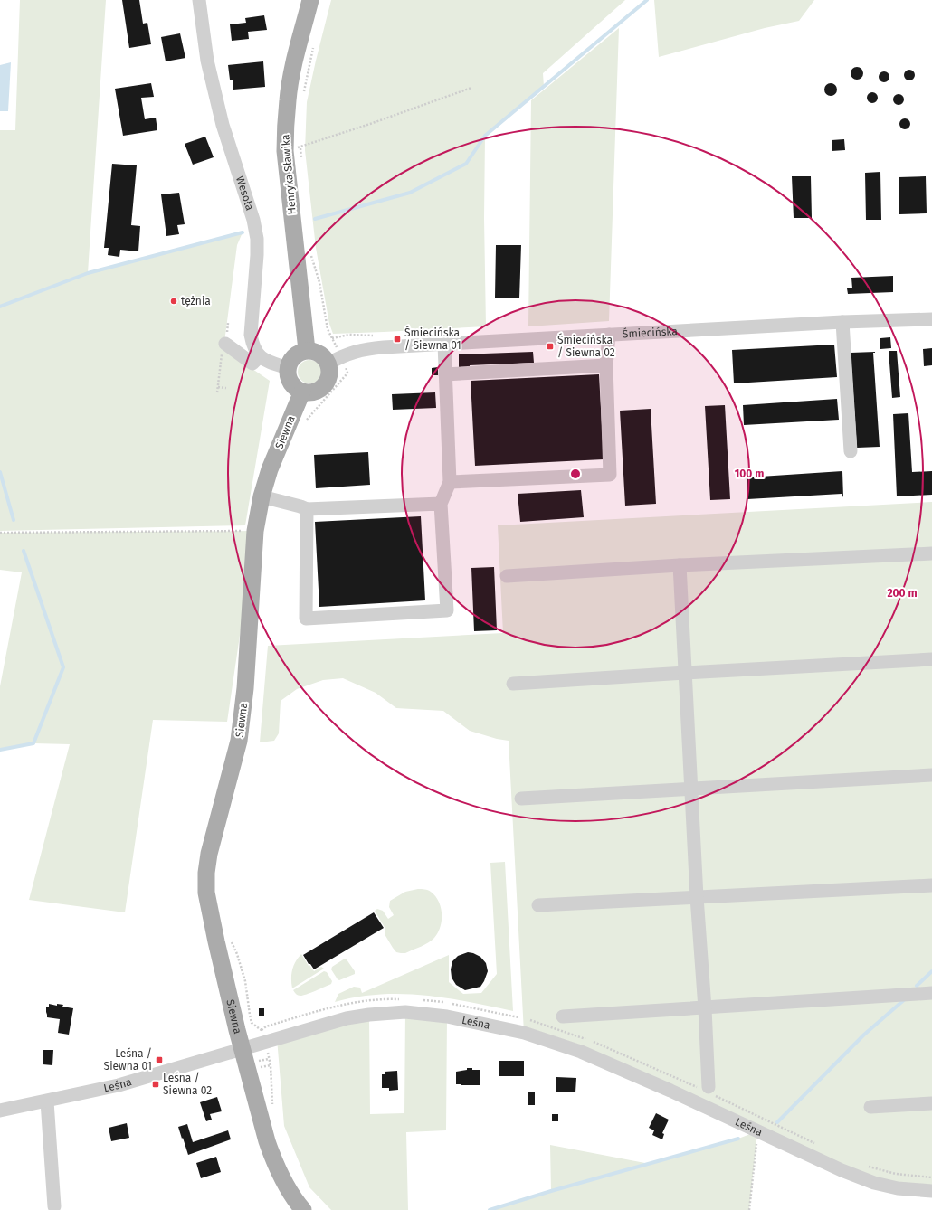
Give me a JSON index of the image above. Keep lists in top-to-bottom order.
{
  "streets": {
    "main road": ["Henryka Sławika", "Siewna"],
    "street": ["Wesoła", "Śmiecińska", "Leśna"]
  },
  "crossings": [
    ["Henryka Sławika", "Śmiecińska"],
    ["Henryka Sławika", "Siewna"],
    ["Śmiecińska", "Siewna"],
    ["Siewna", "Leśna"]
  ],
  "places": {
    "other": ["tężnia"],
    "transit": [
      "Śmiecińska / Siewna 01",
      "Śmiecińska / Siewna 02",
      "Leśna / Siewna 01",
      "Leśna / Siewna 02"
    ]
  },
  "rings": ["100 m", "200 m"]
}
